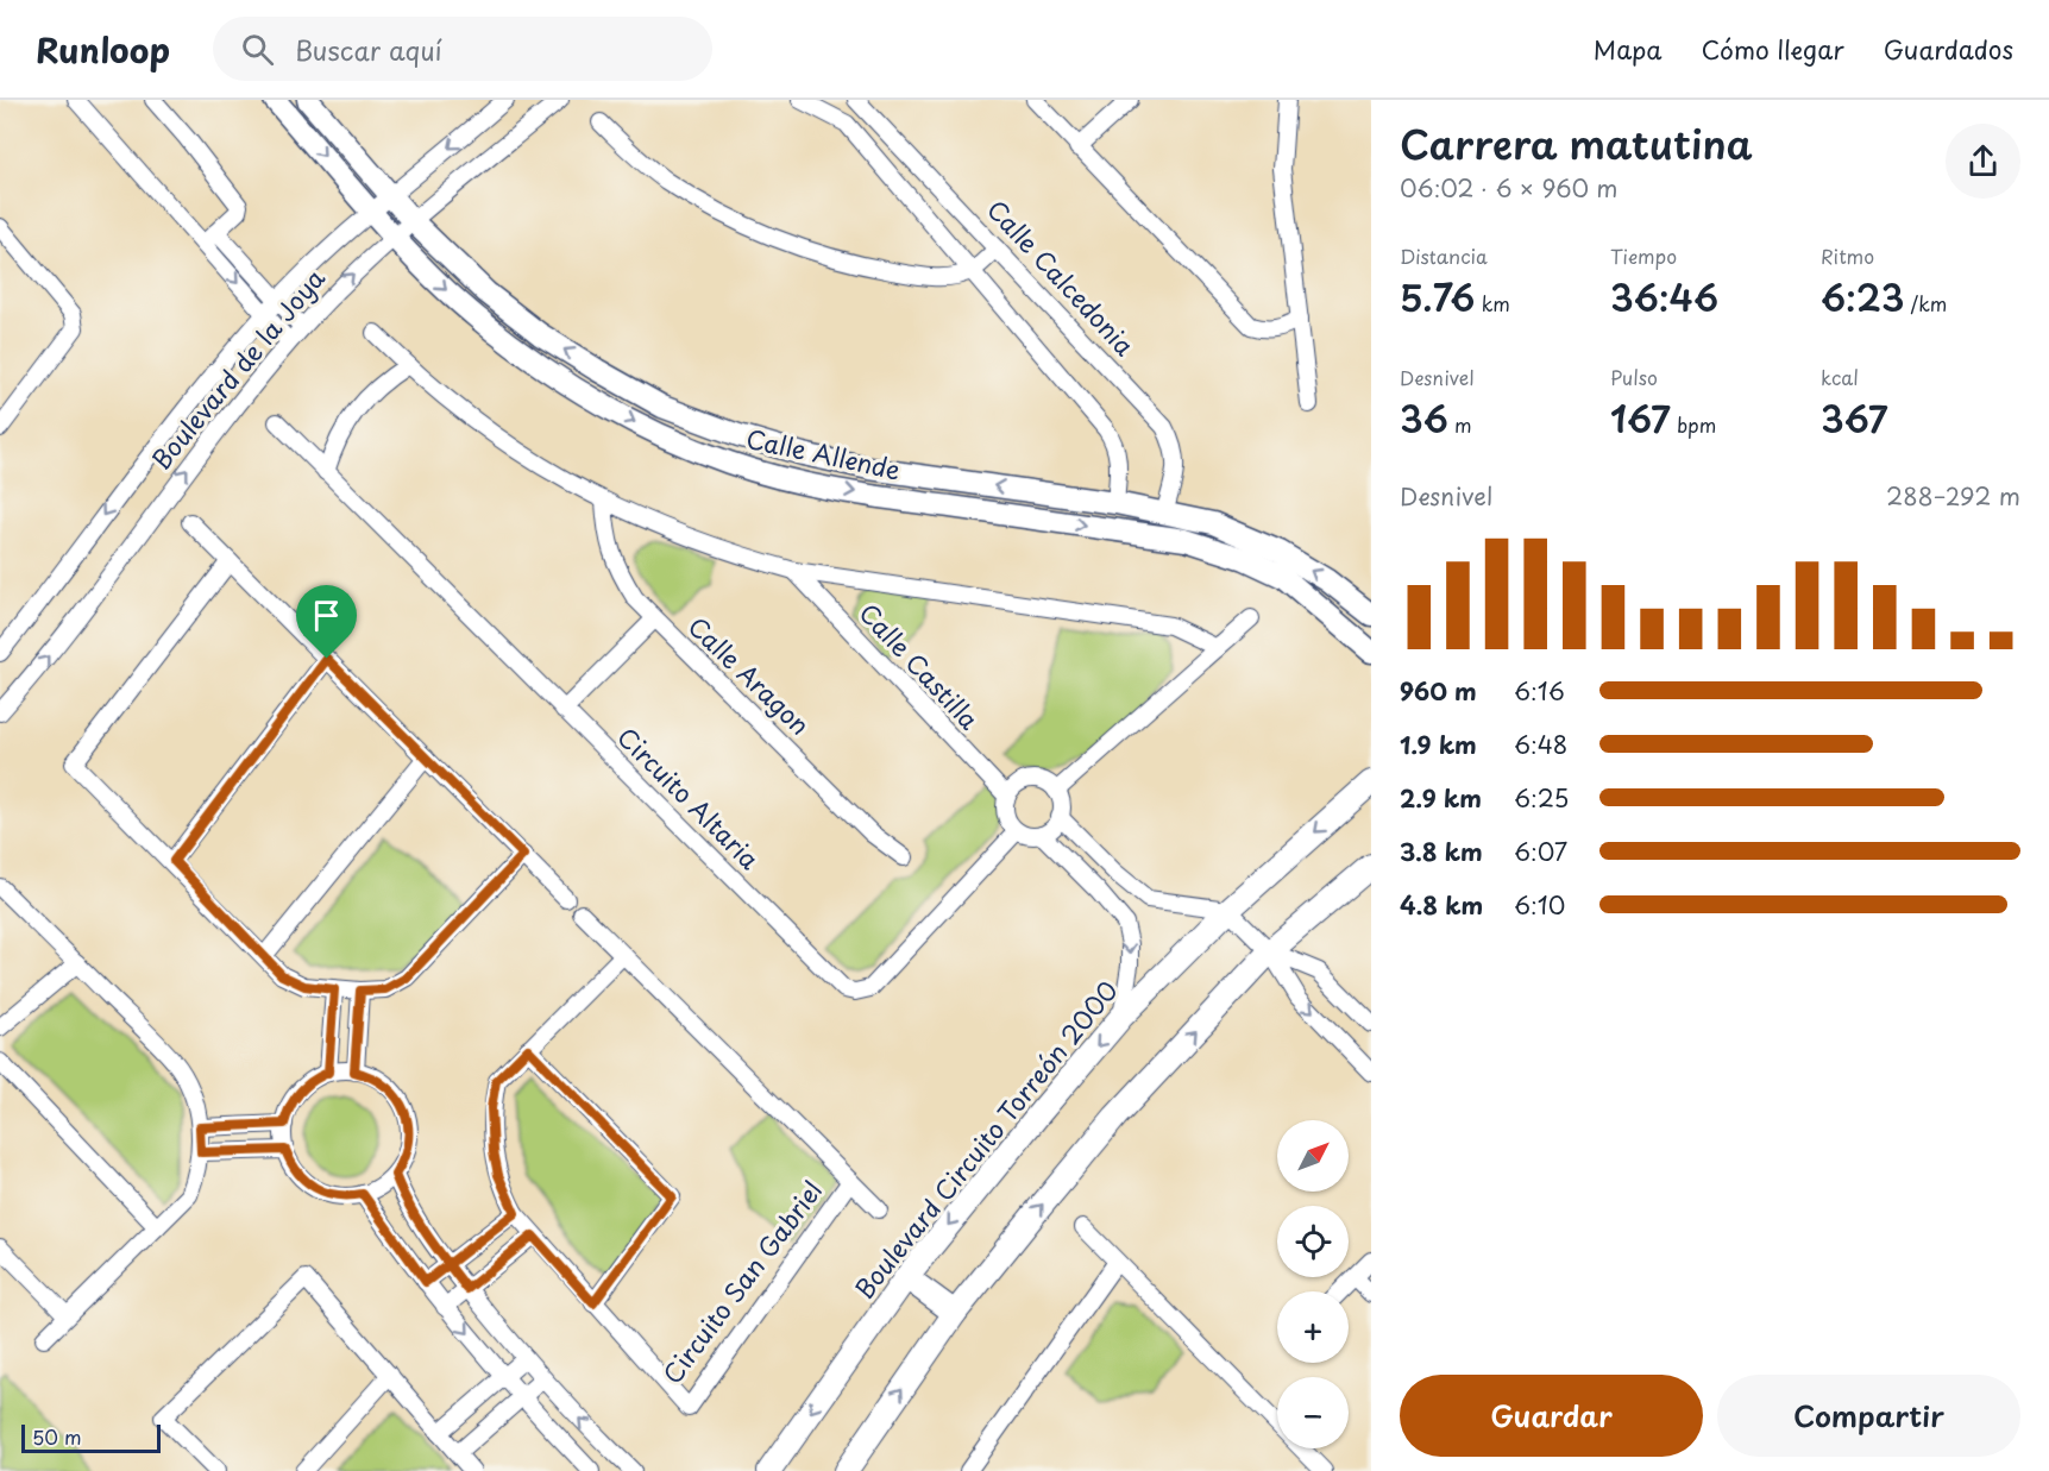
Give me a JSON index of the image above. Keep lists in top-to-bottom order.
{
  "streets": {
    "main road": ["Boulevard Circuito Torreón 2000"],
    "street": [
      "Calle Calcedonia",
      "Boulevard de la Joya",
      "Calle Allende",
      "Calle Castilla",
      "Calle Aragon",
      "Circuito Altaria",
      "Circuito San Gabriel"
    ]
  },
  "crossings": [
    ["Calle Calcedonia", "Calle Allende"],
    ["Boulevard de la Joya", "Calle Allende"],
    ["Calle Castilla", "Circuito Altaria"]
  ],
  "scale_bar": "50 m",
  "north": "top right",
  "page": {
    "header": "Runloop",
    "search": "Buscar aquí",
    "nav": ["Mapa", "Cómo llegar", "Guardados"],
    "heading": ["Carrera matutina", "06:02 · 6 × 960 m"],
    "stats": [
      ["Distancia", "5.76 km"],
      ["Tiempo", "36:46"],
      ["Ritmo", "6:23 /km"],
      ["Desnivel", "36 m"],
      ["Pulso", "167 bpm"],
      ["kcal", "367"]
    ],
    "chart": ["Desnivel", "288–292 m"],
    "list": [
      {
        "name": "960 m",
        "note": "6:16"
      },
      {
        "name": "1.9 km",
        "note": "6:48"
      },
      {
        "name": "2.9 km",
        "note": "6:25"
      },
      {
        "name": "3.8 km",
        "note": "6:07"
      },
      {
        "name": "4.8 km",
        "note": "6:10"
      }
    ],
    "map_buttons": ["+", "−"],
    "buttons": ["Guardar", "Compartir"],
    "scale": "50 m"
  }
}
